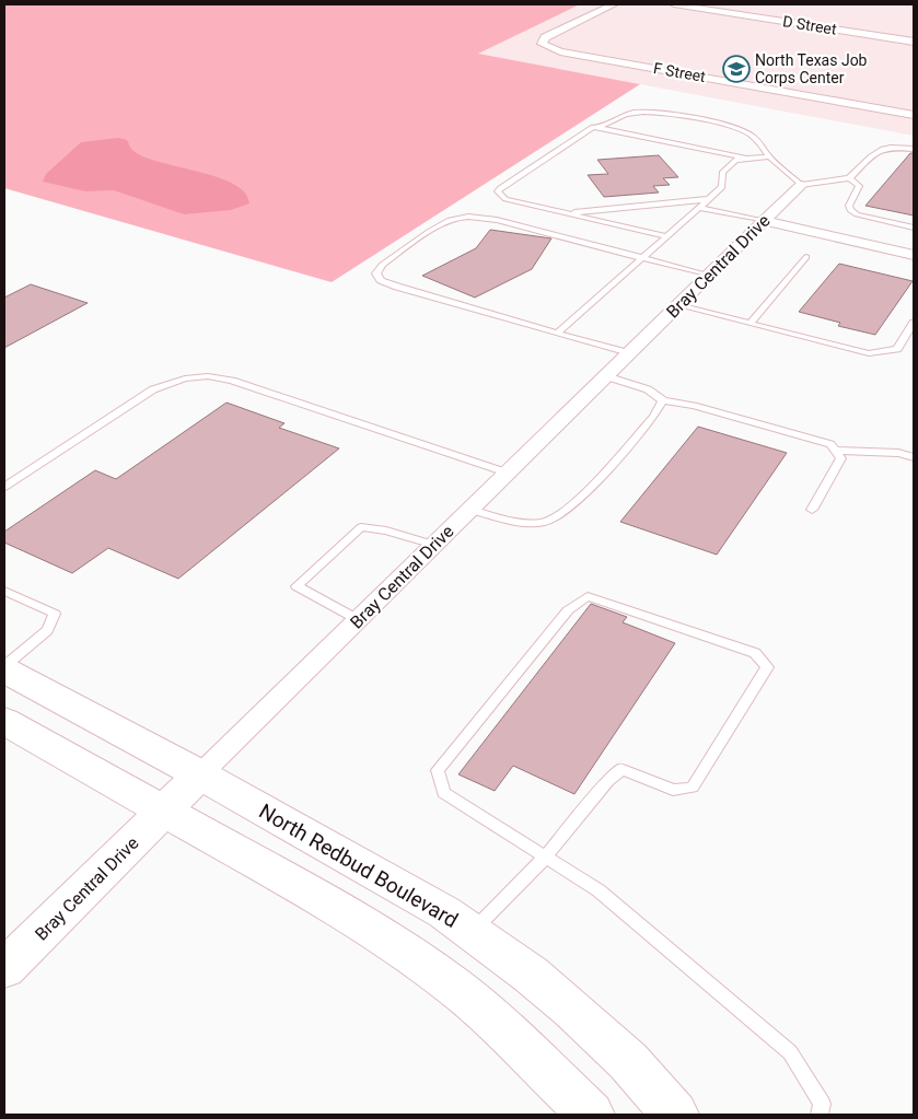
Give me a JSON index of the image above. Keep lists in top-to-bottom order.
{
  "streets": {
    "street": [
      "D Street",
      "F Street",
      "Bray Central Drive",
      "North Redbud Boulevard"
    ]
  },
  "crossings": [
    ["Bray Central Drive", "North Redbud Boulevard"]
  ],
  "places": {
    "school or university": ["North Texas Job Corps Center"]
  }
}
